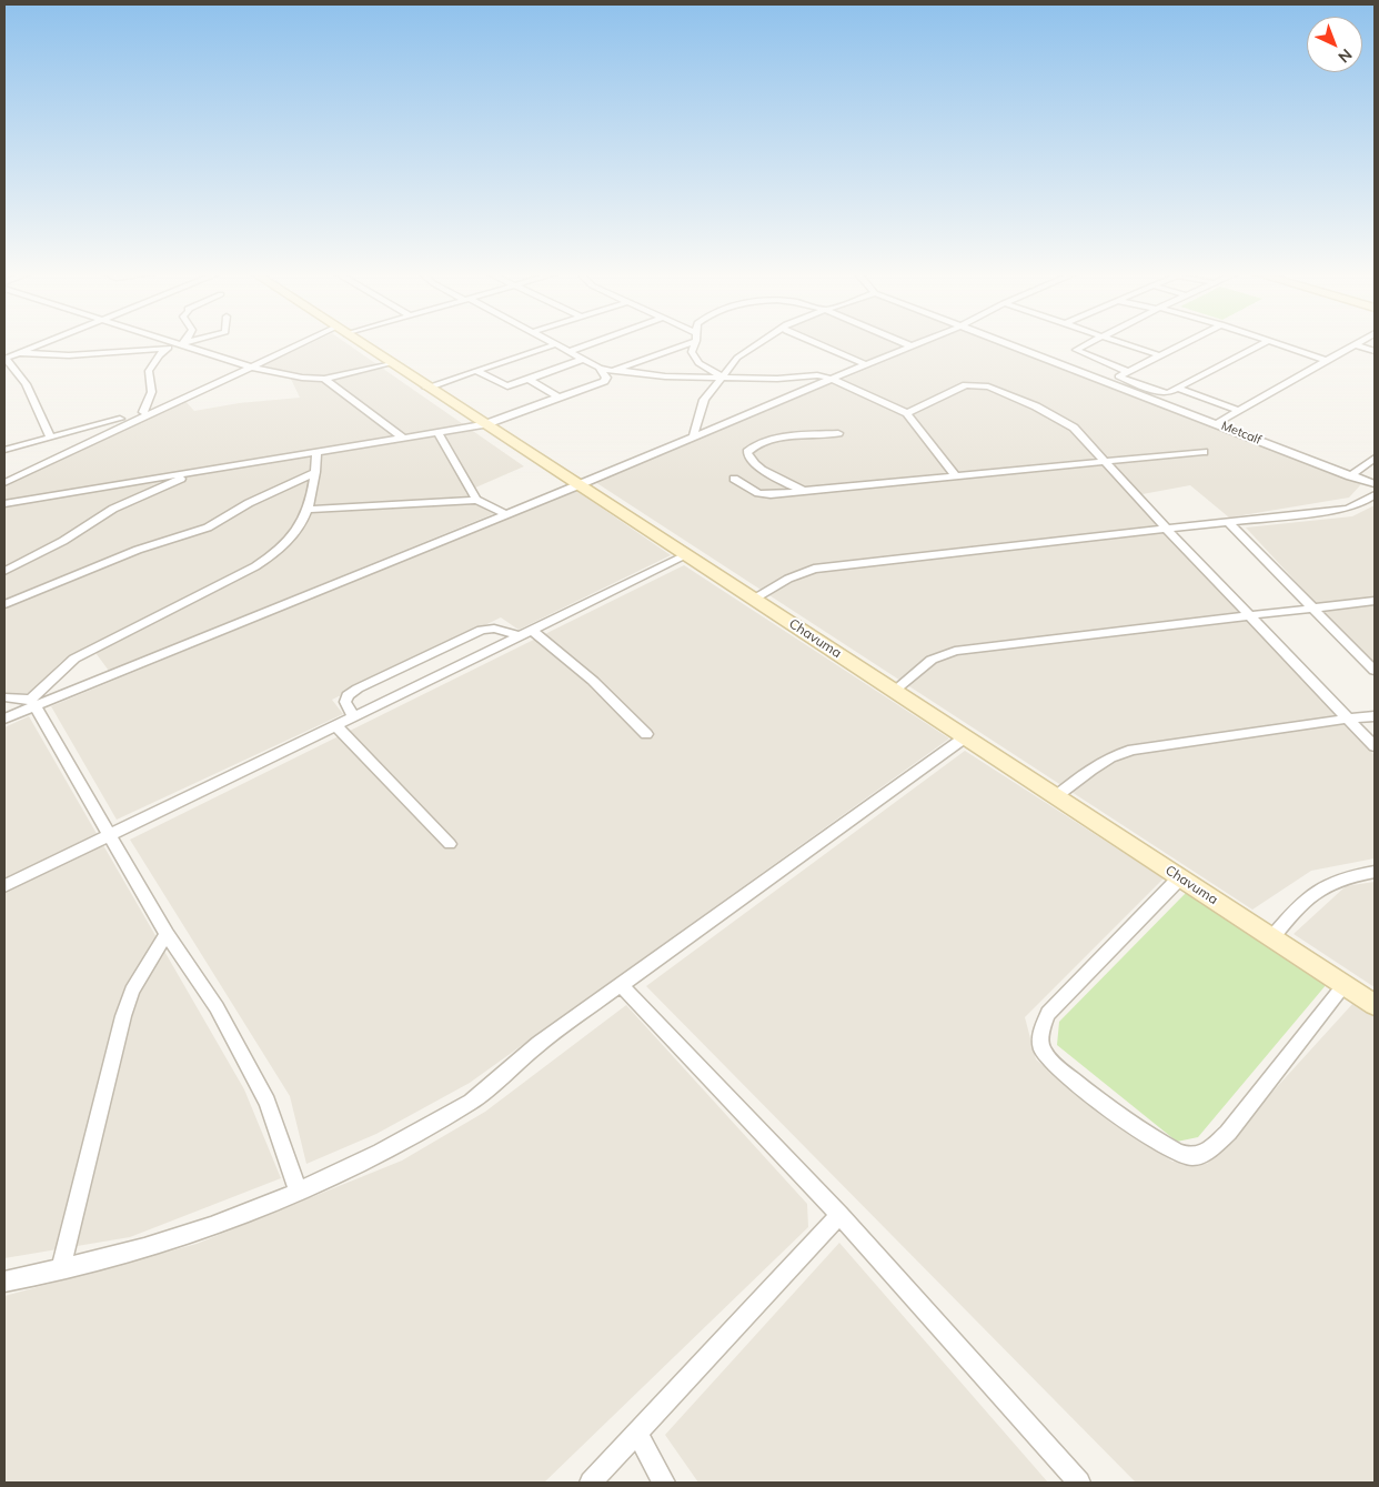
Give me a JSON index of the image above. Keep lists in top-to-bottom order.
{
  "streets": {
    "street": ["Metcalf", "Chavuma"]
  },
  "north": "bottom right"
}
